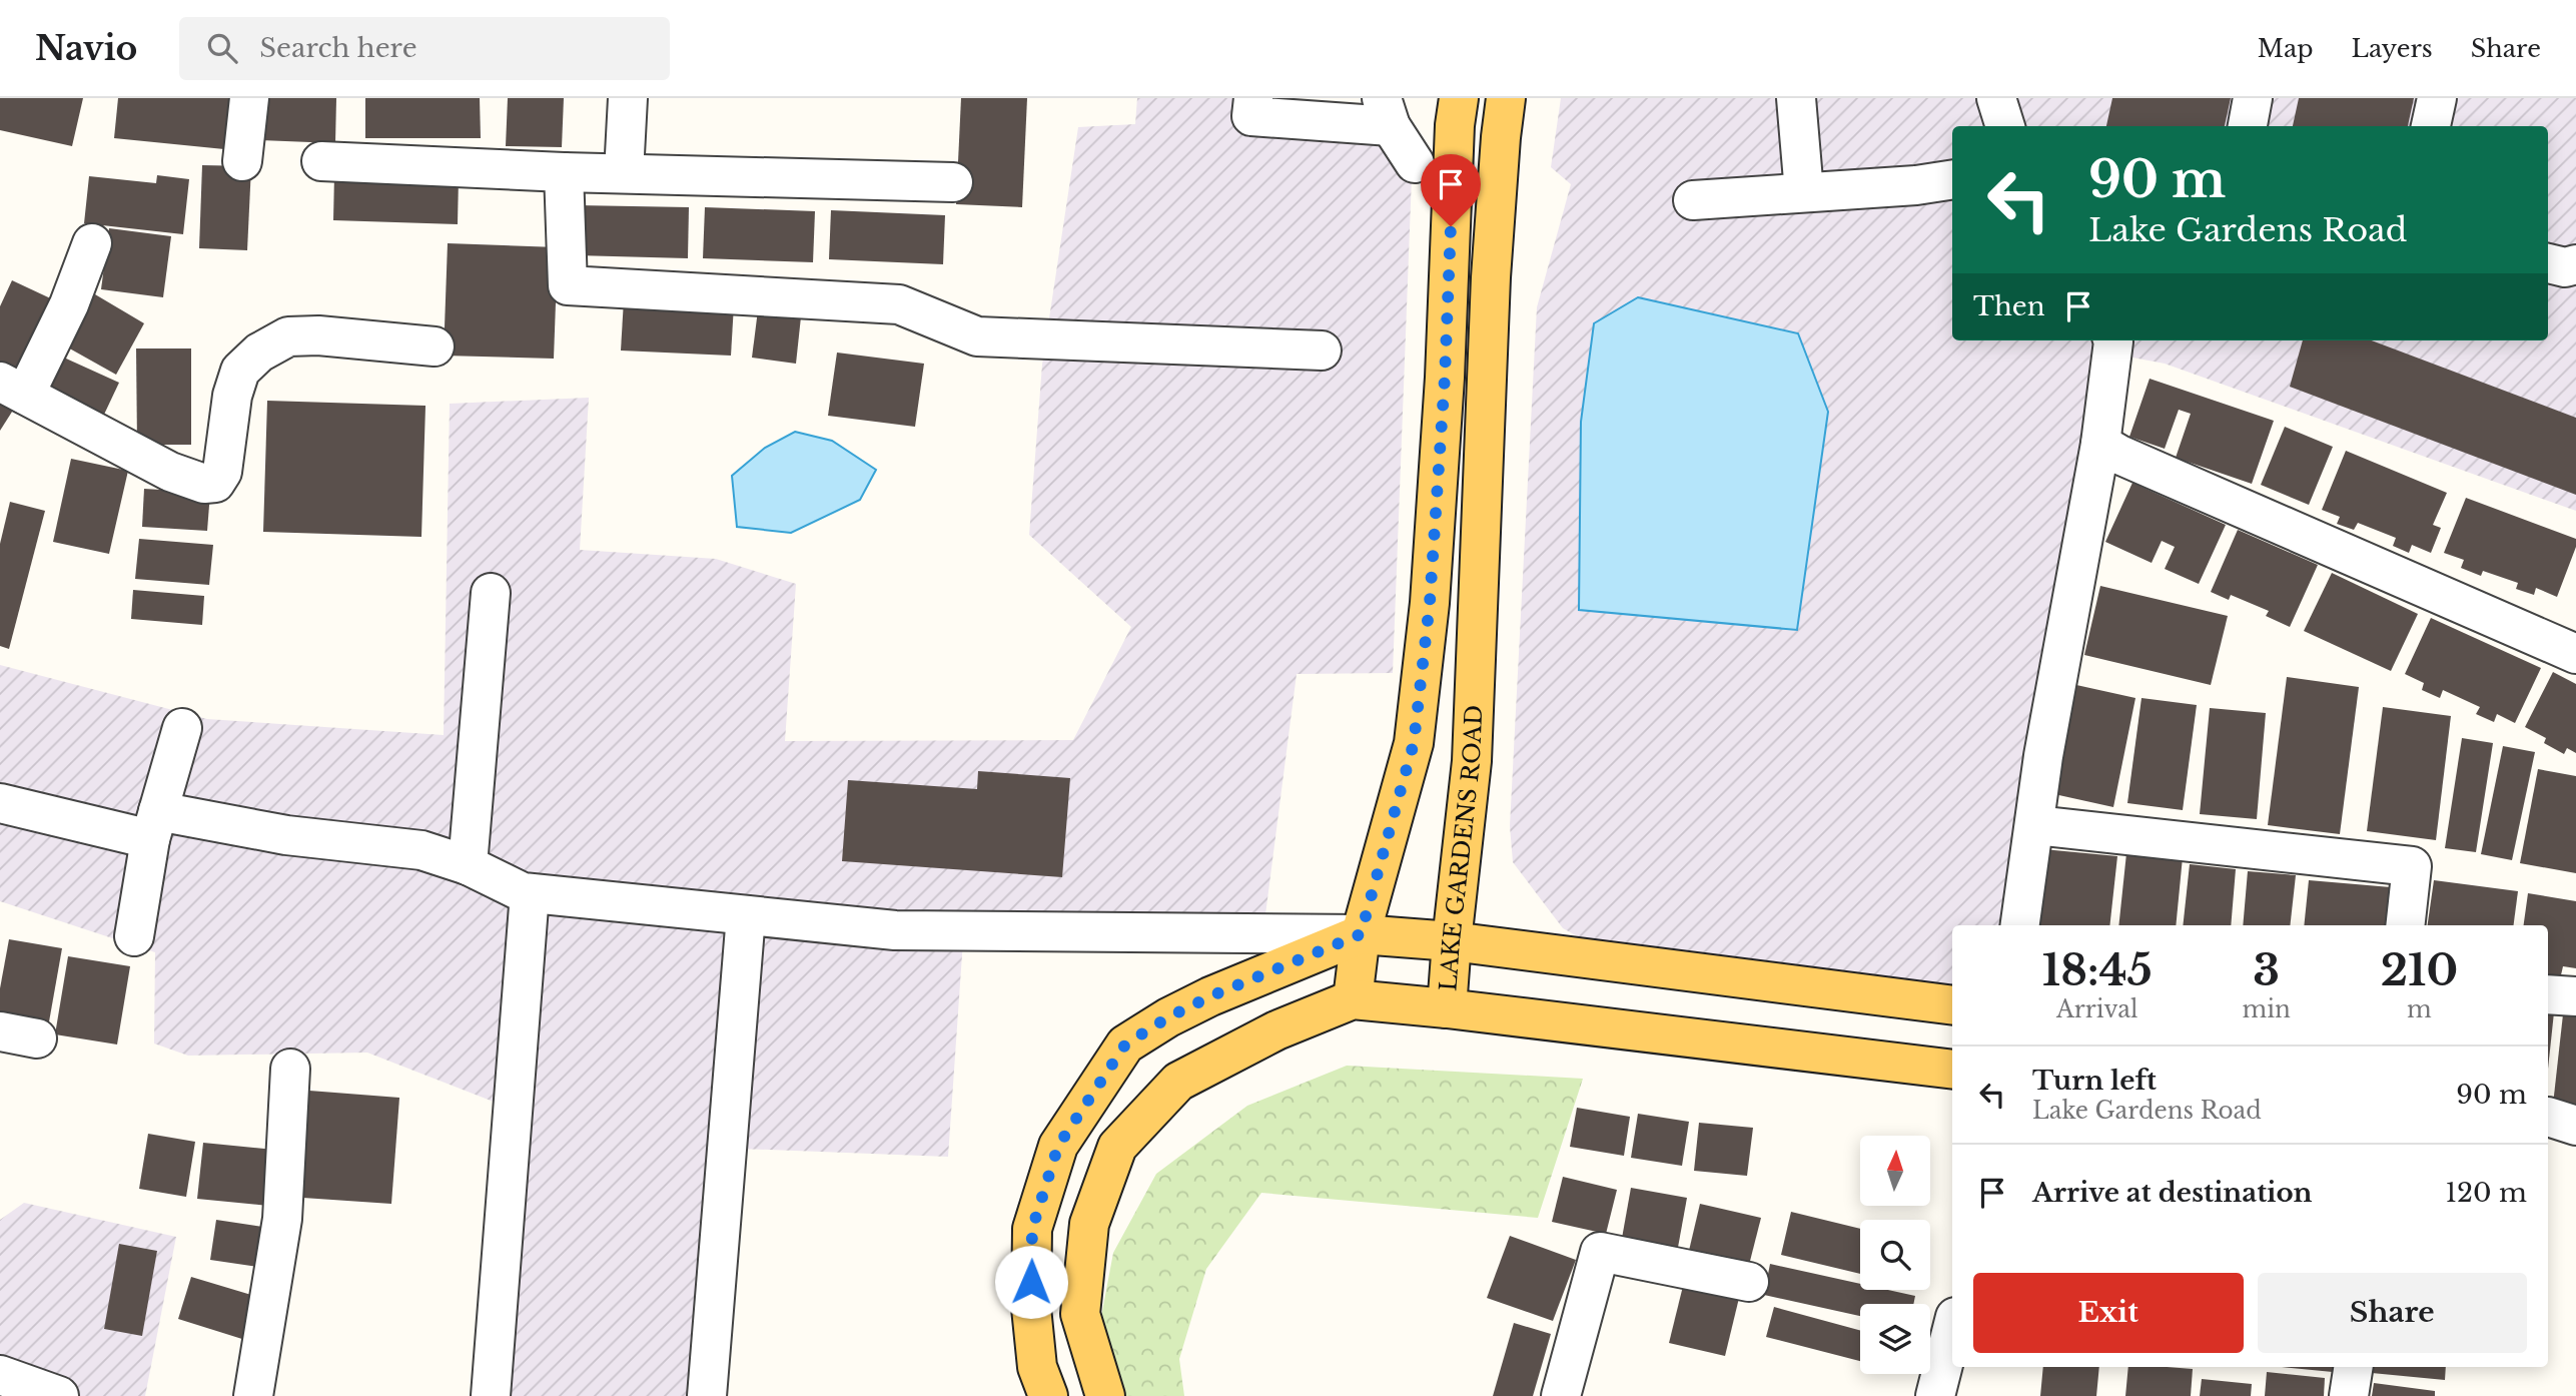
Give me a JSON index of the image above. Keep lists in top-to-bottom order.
{
  "streets": {
    "main road": ["LAKE GARDENS ROAD"]
  },
  "north": "top",
  "page": {
    "header": "Navio",
    "search": "Search here",
    "nav": ["Map", "Layers", "Share"],
    "turn": ["90 m", "Lake Gardens Road"],
    "then": "Then",
    "eta": [
      "18:45",
      "Arrival",
      "3",
      "min",
      "210",
      "m"
    ],
    "list": [
      {
        "name": "Turn left",
        "note": "Lake Gardens Road",
        "value": "90 m"
      },
      {
        "name": "Arrive at destination",
        "value": "120 m"
      }
    ],
    "buttons": ["Exit", "Share"]
  }
}
